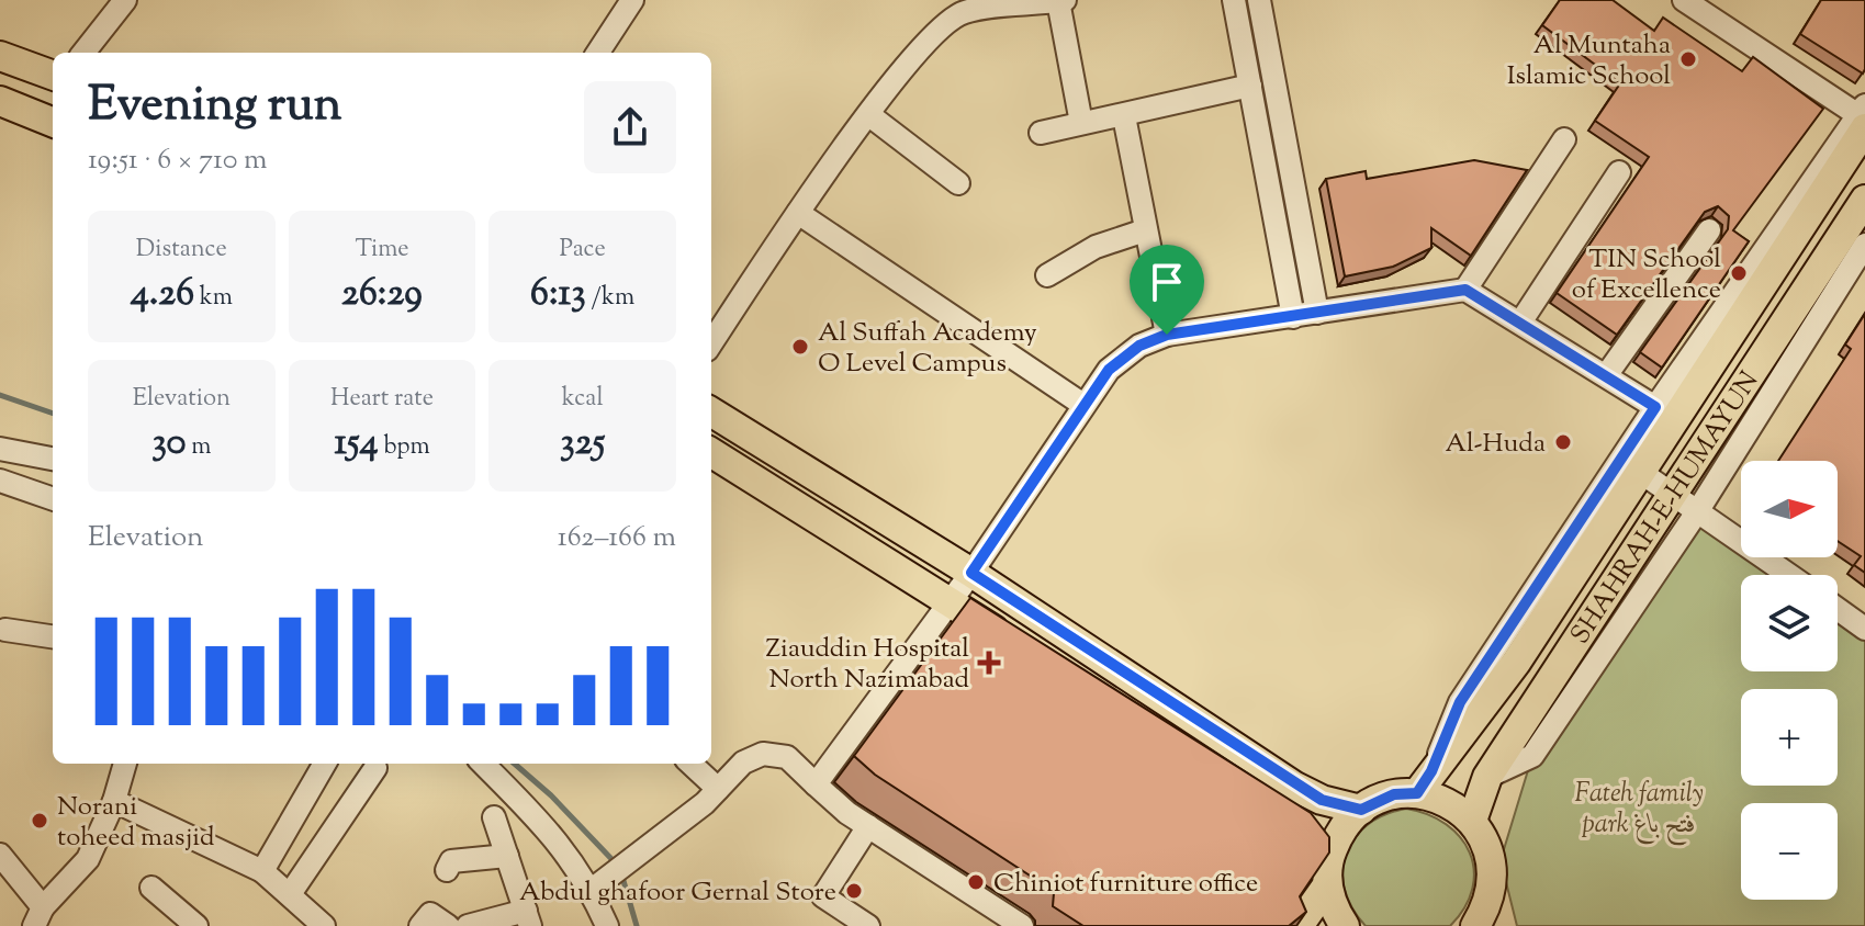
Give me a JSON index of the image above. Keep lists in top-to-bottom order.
{
  "streets": {
    "main road": ["SHAHRAH-E-HUMAYUN"]
  },
  "parks": ["Fateh family park فتح باغ"],
  "places": {
    "other": [
      "Al Muntaha Islamic School",
      "TIN School of Excellence",
      "Al Suffah Academy O Level Campus",
      "Al-Huda",
      "Norani toheed masjid",
      "Chiniot furniture office",
      "Abdul ghafoor Gernal Store"
    ],
    "health": ["Ziauddin Hospital North Nazimabad"]
  },
  "north": "right",
  "page": {
    "heading": ["Evening run", "19:51 · 6 × 710 m"],
    "stats": [
      ["Distance", "4.26 km"],
      ["Time", "26:29"],
      ["Pace", "6:13 /km"],
      ["Elevation", "30 m"],
      ["Heart rate", "154 bpm"],
      ["kcal", "325"]
    ],
    "map_buttons": ["+", "−"],
    "chart": ["Elevation", "162–166 m"]
  }
}
